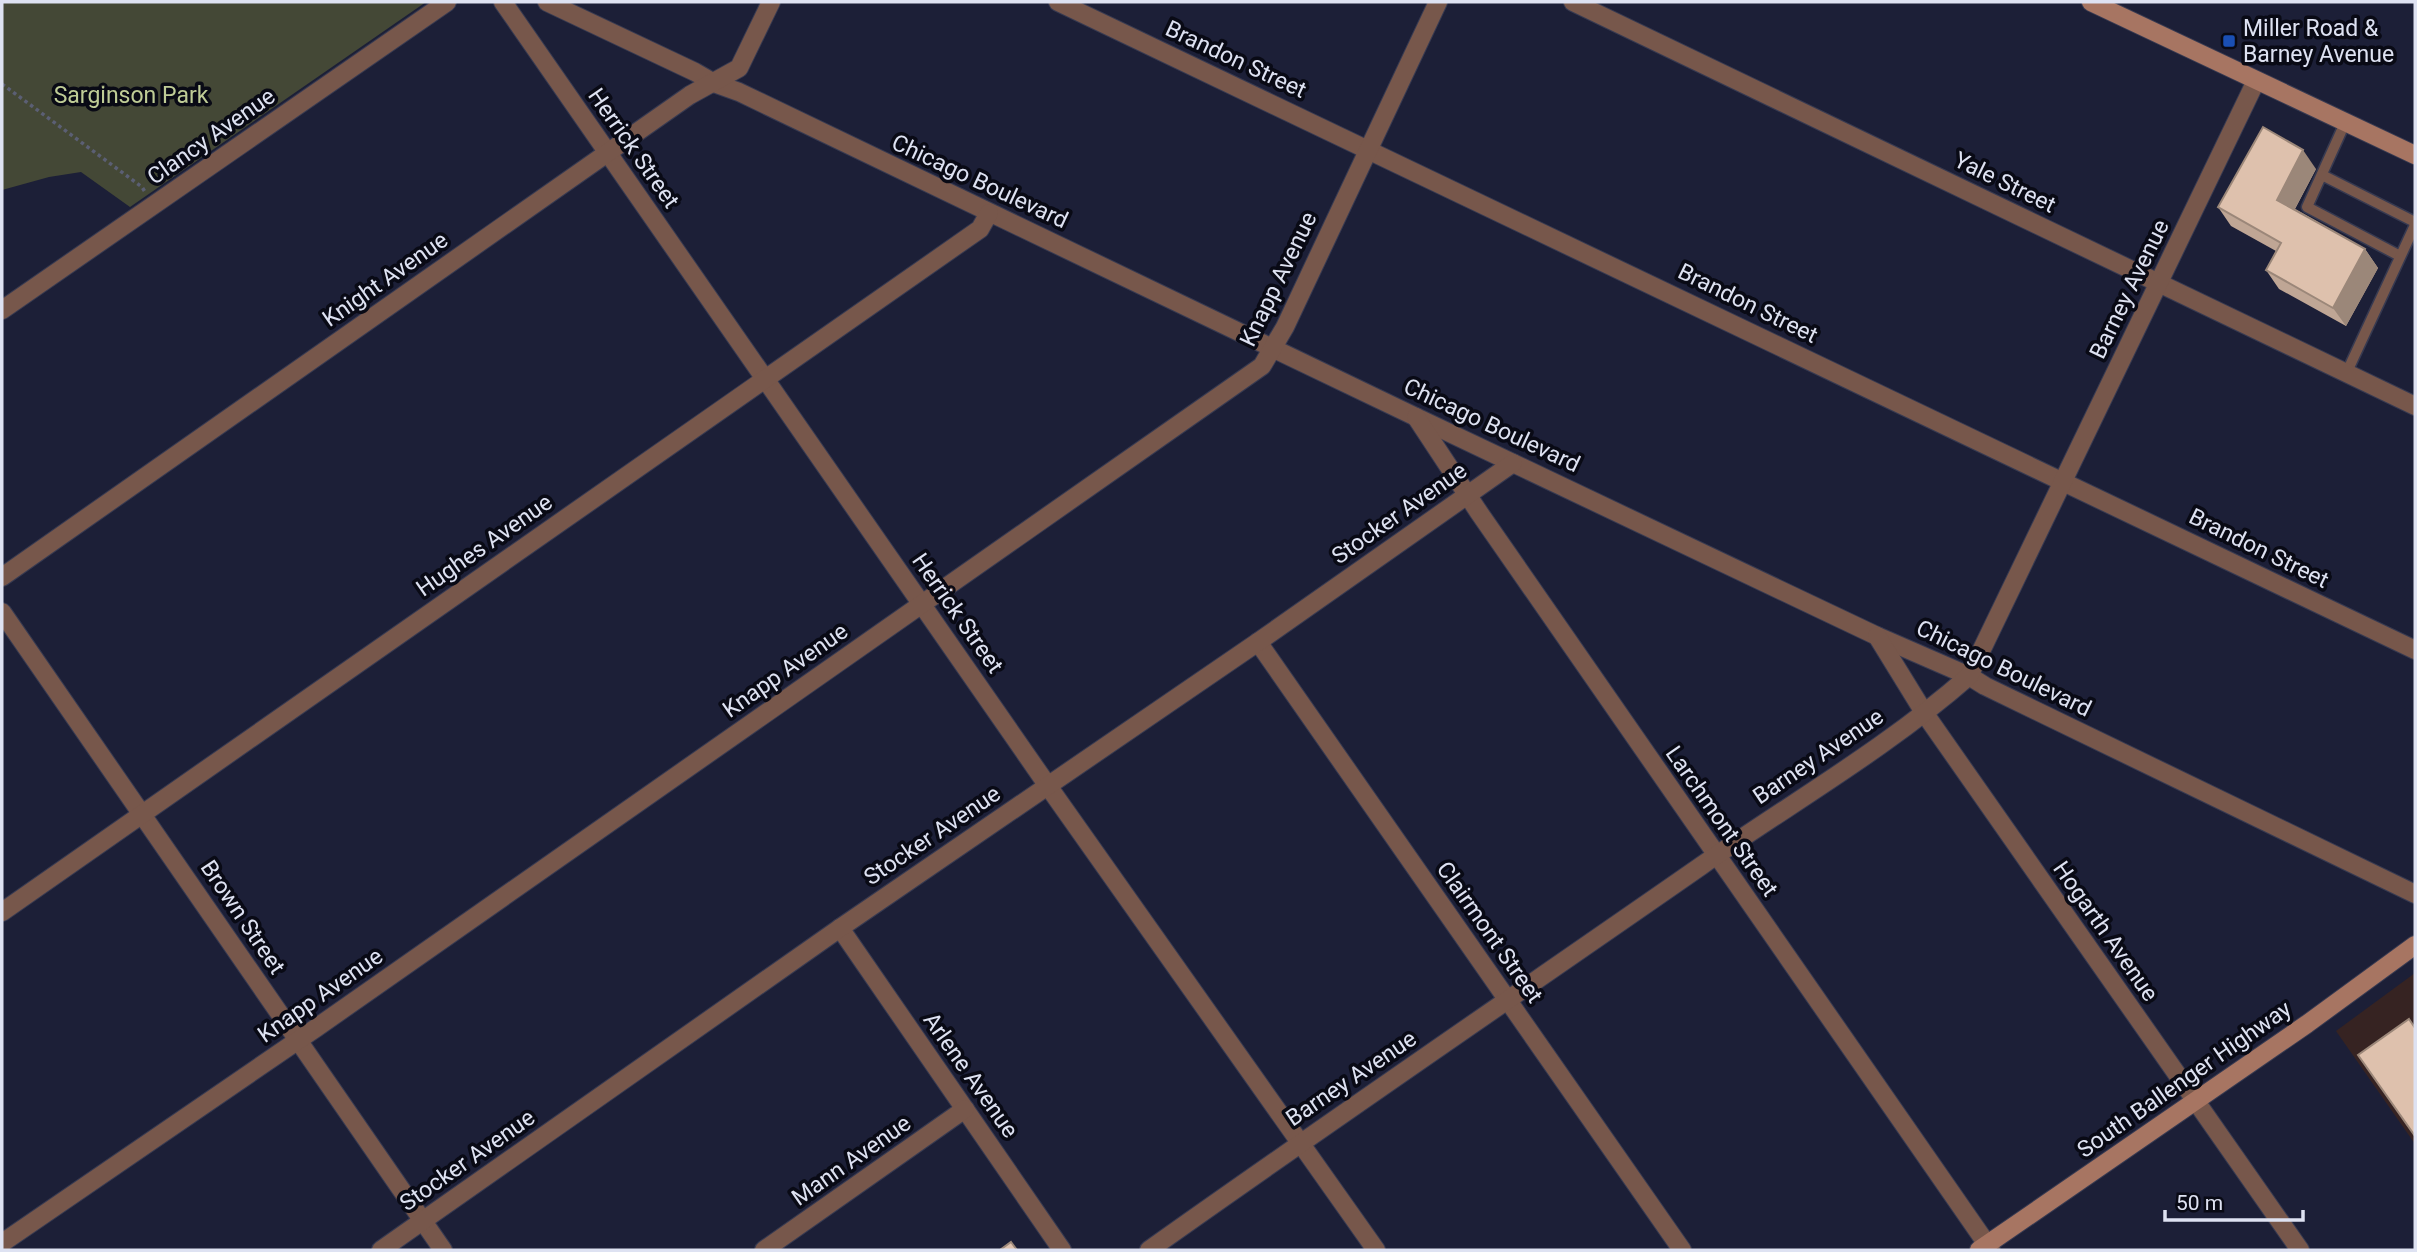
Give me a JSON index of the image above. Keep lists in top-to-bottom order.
{
  "streets": {
    "main road": ["South Ballenger Highway"],
    "street": [
      "Brandon Street",
      "Clancy Avenue",
      "Herrick Street",
      "Chicago Boulevard",
      "Yale Street",
      "Knight Avenue",
      "Knapp Avenue",
      "Barney Avenue",
      "Stocker Avenue",
      "Hughes Avenue",
      "Larchmont Street",
      "Brown Street",
      "Hogarth Avenue",
      "Clairmont Street",
      "Arlene Avenue",
      "Mann Avenue"
    ]
  },
  "crossings": [
    ["Brandon Street", "Knapp Avenue"],
    ["Brandon Street", "Barney Avenue"],
    ["Herrick Street", "Knight Avenue"],
    ["Herrick Street", "Knapp Avenue"],
    ["Herrick Street", "Barney Avenue"],
    ["Herrick Street", "Stocker Avenue"],
    ["Herrick Street", "Hughes Avenue"],
    ["Chicago Boulevard", "Knight Avenue"],
    ["Chicago Boulevard", "Knapp Avenue"],
    ["Chicago Boulevard", "Barney Avenue"],
    ["Chicago Boulevard", "Stocker Avenue"],
    ["Chicago Boulevard", "Hughes Avenue"],
    ["Chicago Boulevard", "Larchmont Street"],
    ["Chicago Boulevard", "Hogarth Avenue"],
    ["Yale Street", "Barney Avenue"],
    ["Knapp Avenue", "Brown Street"],
    ["Barney Avenue", "Larchmont Street"],
    ["Barney Avenue", "Hogarth Avenue"],
    ["Barney Avenue", "Clairmont Street"],
    ["Stocker Avenue", "Larchmont Street"],
    ["Stocker Avenue", "Brown Street"],
    ["Stocker Avenue", "Clairmont Street"],
    ["Stocker Avenue", "Arlene Avenue"],
    ["Hughes Avenue", "Brown Street"],
    ["Larchmont Street", "South Ballenger Highway"],
    ["Hogarth Avenue", "South Ballenger Highway"],
    ["Arlene Avenue", "Mann Avenue"]
  ],
  "parks": ["Sarginson Park"],
  "places": {
    "transit": ["Miller Road & Barney Avenue"]
  },
  "scale_bar": "50 m"
}
